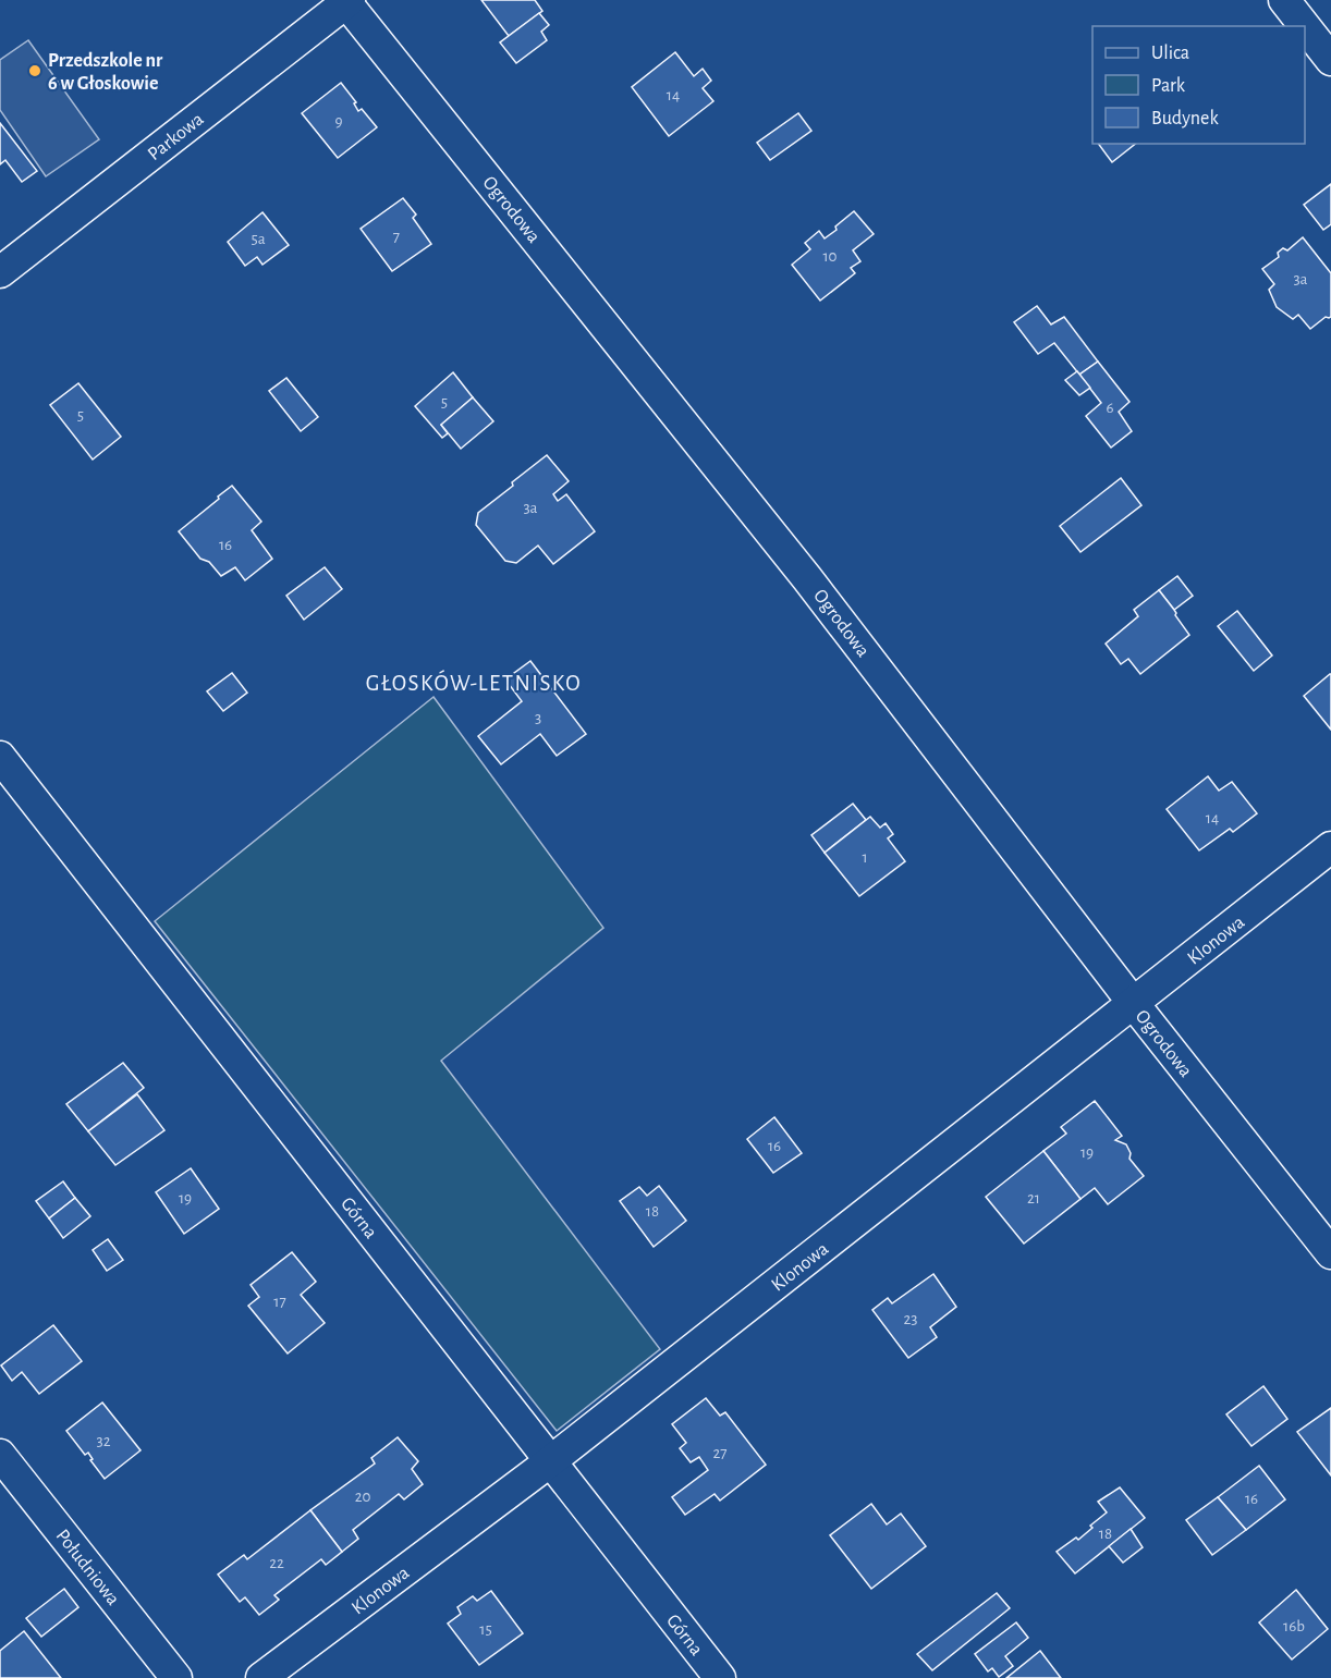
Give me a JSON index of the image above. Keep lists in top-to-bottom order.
{
  "streets": {
    "street": [
      "Parkowa",
      "Ogrodowa",
      "Klonowa",
      "Górna",
      "Południowa"
    ]
  },
  "crossings": [
    ["Parkowa", "Ogrodowa"],
    ["Ogrodowa", "Klonowa"],
    ["Klonowa", "Górna"]
  ],
  "districts": ["GŁOSKÓW-LETNISKO"],
  "places": ["Przedszkole nr 6 w Głoskowie"],
  "house_numbers": [
    "14",
    "9",
    "7",
    "5a",
    "10",
    "3a",
    "5",
    "6",
    "5",
    "3a",
    "16",
    "3",
    "14",
    "1",
    "16",
    "19",
    "19",
    "21",
    "18",
    "17",
    "23",
    "32",
    "27",
    "20",
    "16",
    "18",
    "22",
    "16b",
    "15"
  ],
  "legend": ["Ulica", "Park", "Budynek"]
}
